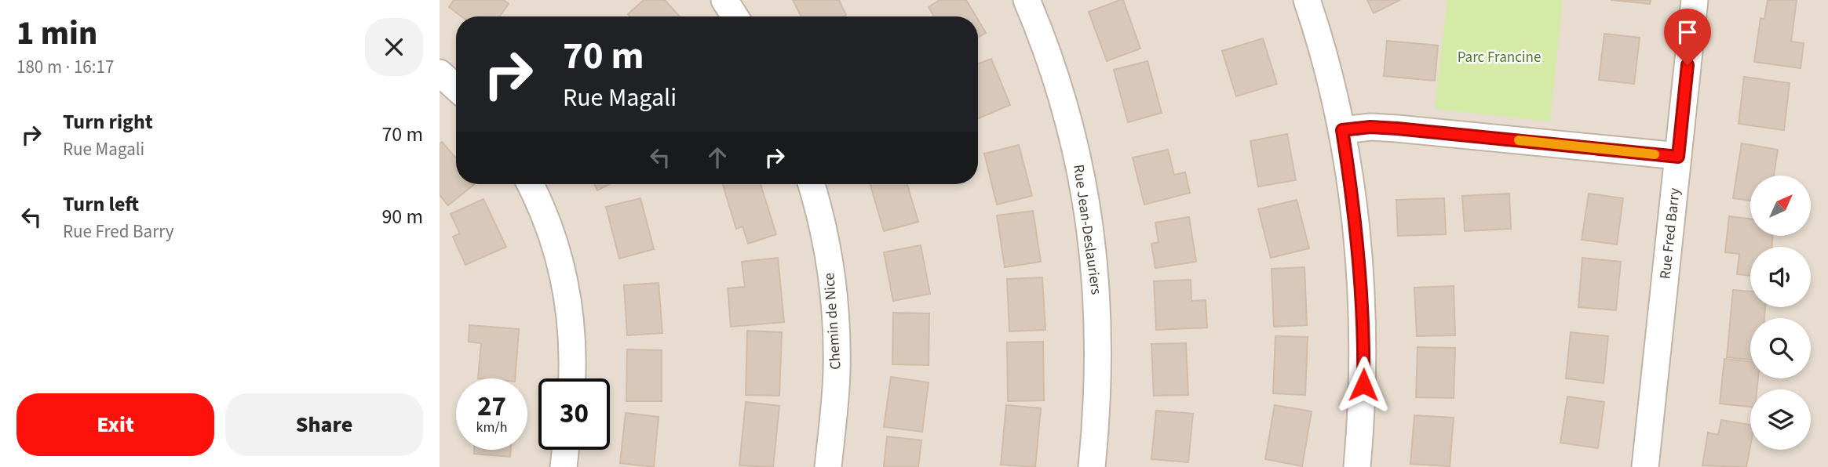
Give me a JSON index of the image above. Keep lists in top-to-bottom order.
{
  "streets": {
    "street": ["Rue Jean-Deslauriers", "Rue Fred Barry", "Chemin de Nice"]
  },
  "parks": ["Parc Francine"],
  "north": "top right",
  "page": {
    "heading": ["1 min", "180 m · 16:17"],
    "turn": ["70 m", "Rue Magali"],
    "list": [
      {
        "name": "Turn right",
        "note": "Rue Magali",
        "value": "70 m"
      },
      {
        "name": "Turn left",
        "note": "Rue Fred Barry",
        "value": "90 m"
      }
    ],
    "speed": "27 km/h",
    "limit": "30",
    "buttons": ["Exit", "Share"]
  }
}
